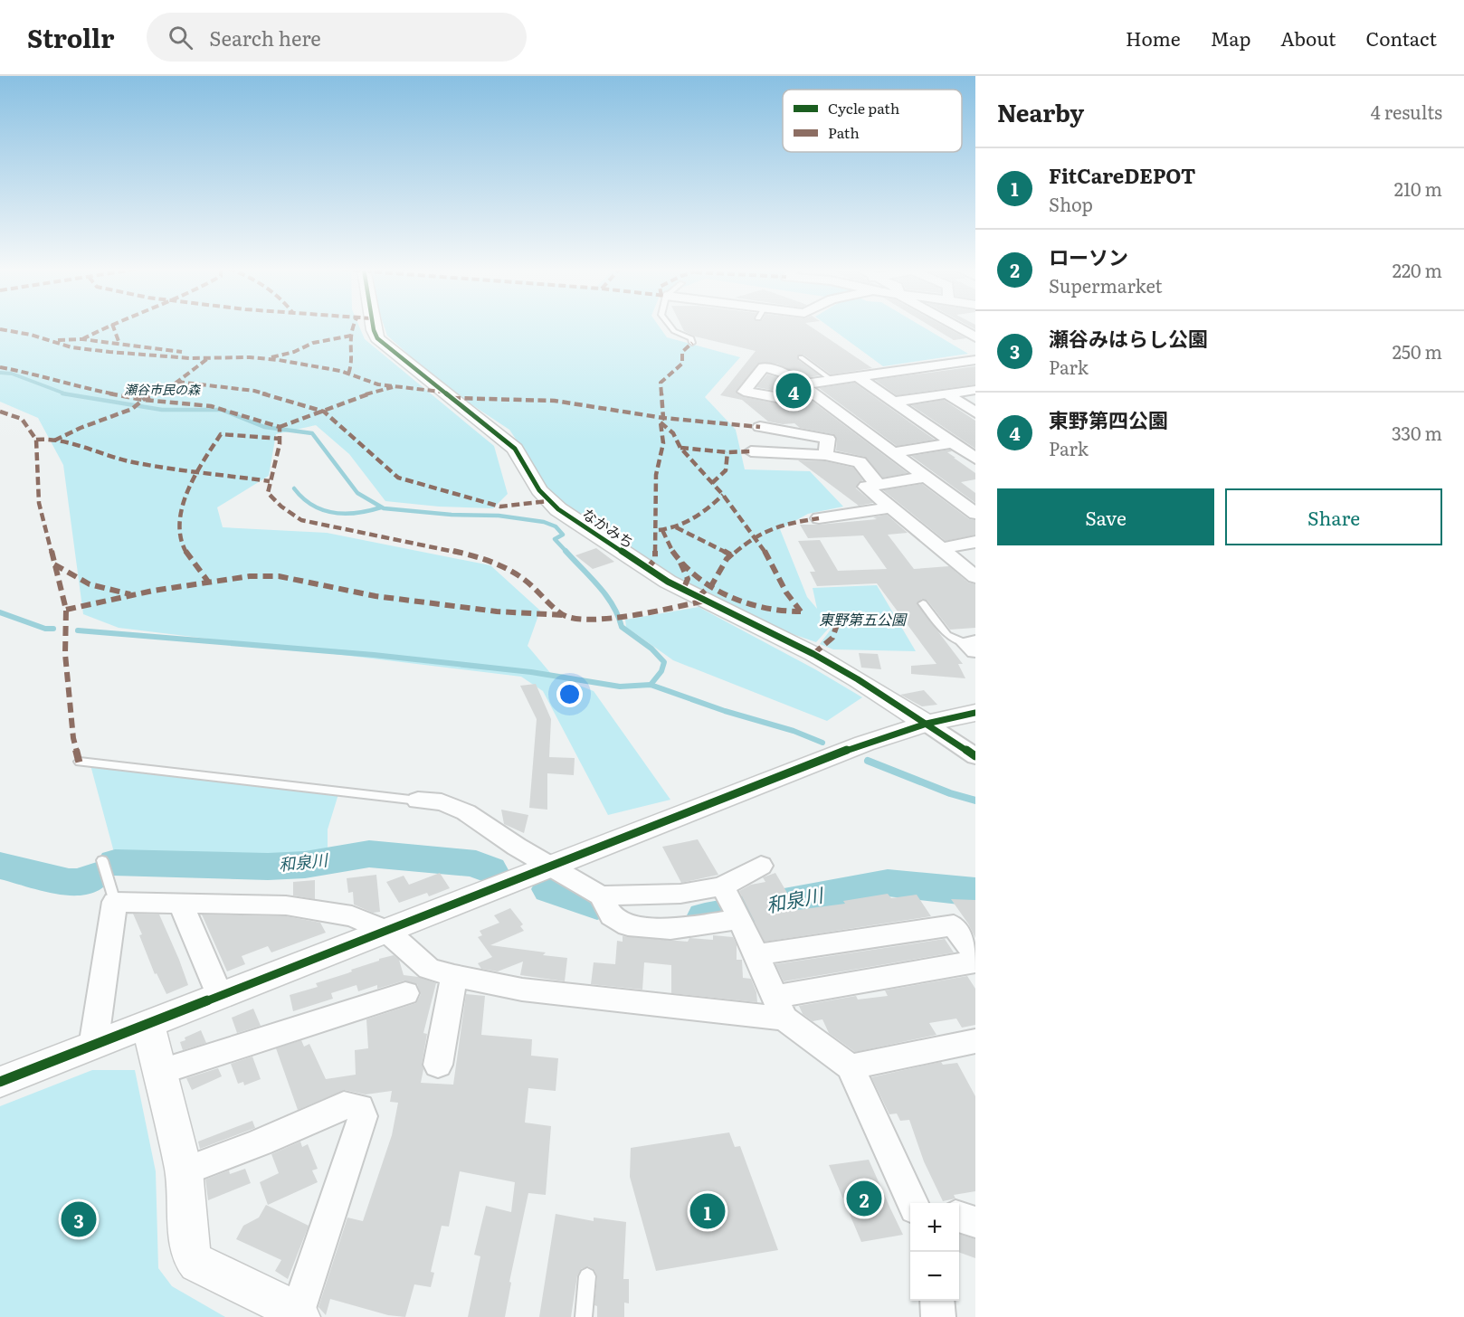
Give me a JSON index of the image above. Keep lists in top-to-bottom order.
{
  "streets": {
    "street": ["なかみち"]
  },
  "water": ["和泉川"],
  "parks": ["瀬谷市民の森", "東野第五公園"],
  "legend": ["Cycle path", "Path"],
  "page": {
    "header": "Strollr",
    "search": "Search here",
    "nav": [
      "Home",
      "Map",
      "About",
      "Contact"
    ],
    "heading": ["Nearby", "4 results"],
    "list": [
      {
        "mark": "1",
        "name": "FitCareDEPOT",
        "note": "Shop",
        "value": "210 m"
      },
      {
        "mark": "2",
        "name": "ローソン",
        "note": "Supermarket",
        "value": "220 m"
      },
      {
        "mark": "3",
        "name": "瀬谷みはらし公園",
        "note": "Park",
        "value": "250 m"
      },
      {
        "mark": "4",
        "name": "東野第四公園",
        "note": "Park",
        "value": "330 m"
      }
    ],
    "pins": [
      "4",
      "2",
      "1",
      "3"
    ],
    "buttons": ["Save", "Share"],
    "map_buttons": ["+", "−"]
  }
}
